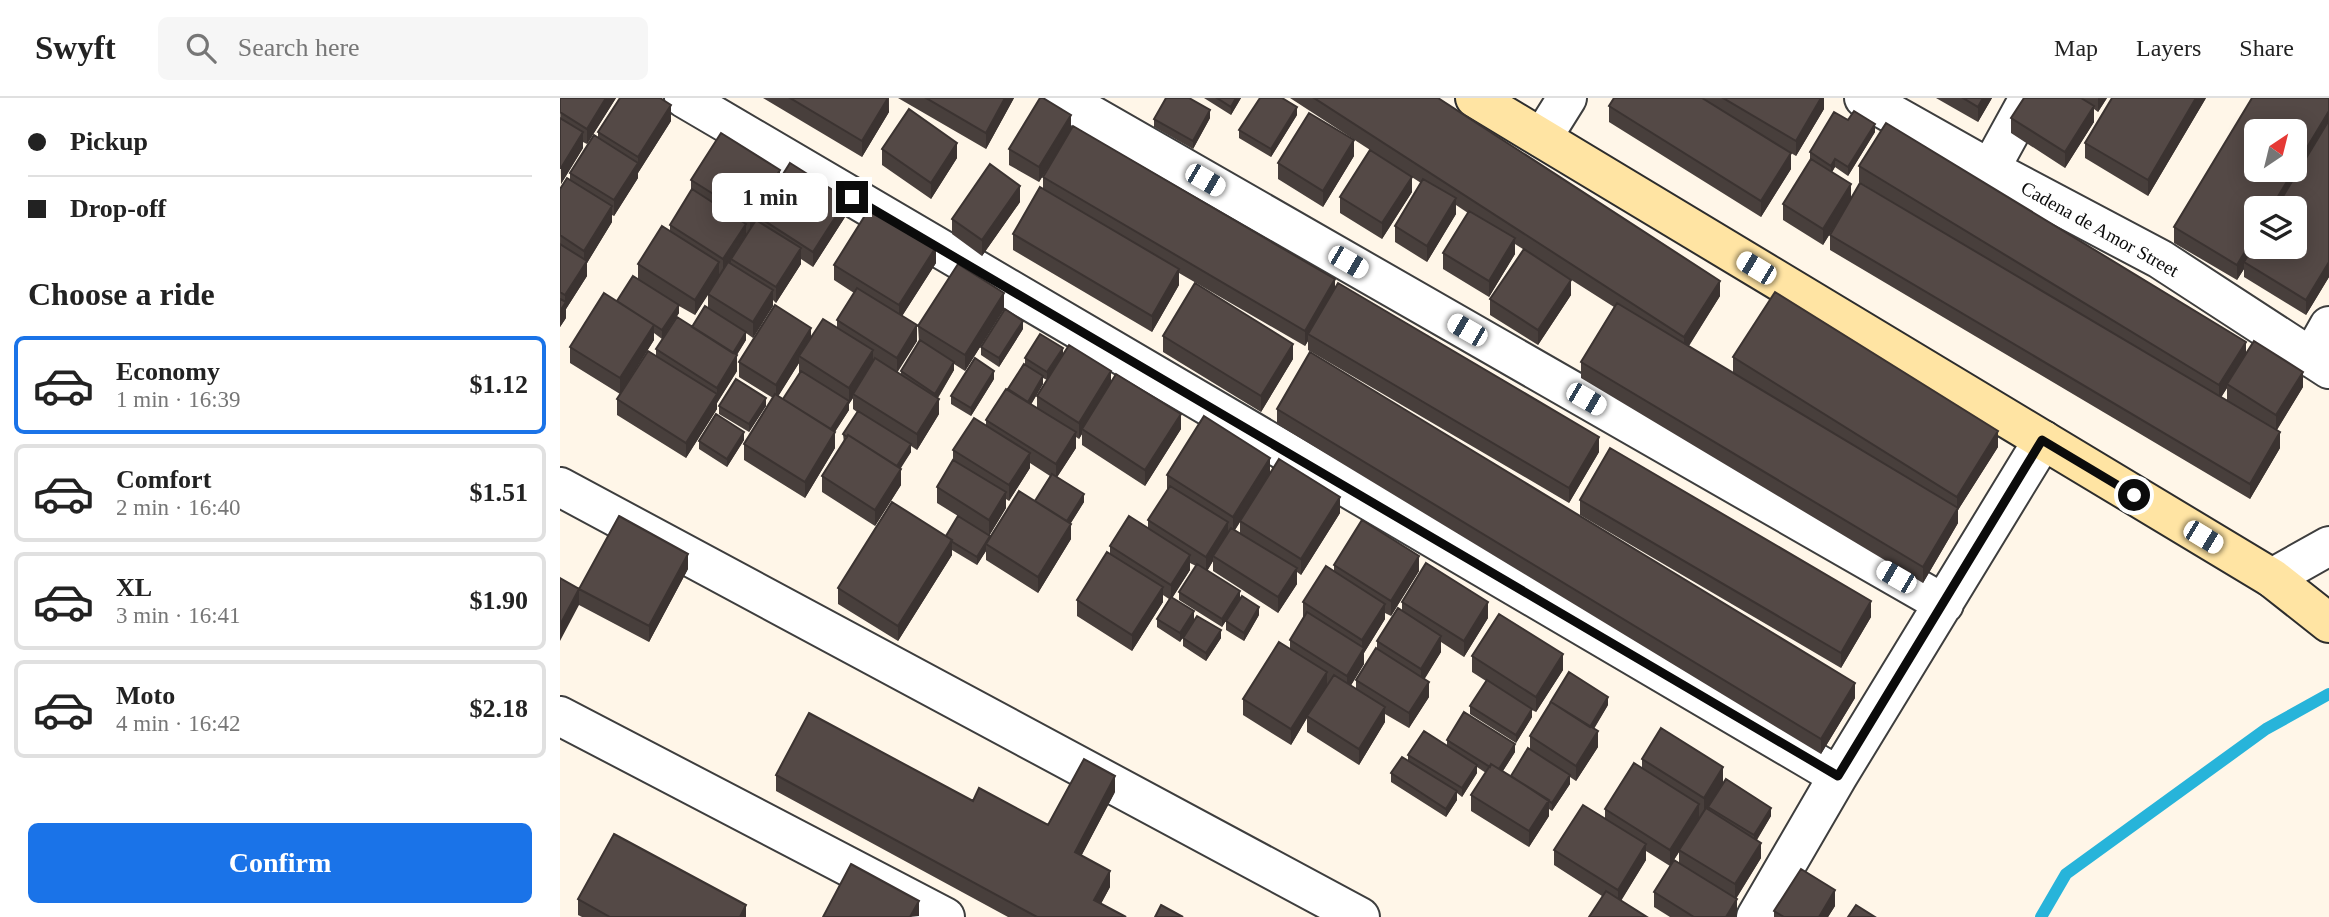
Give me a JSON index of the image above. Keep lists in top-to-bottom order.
{
  "streets": {
    "street": ["Cadena de Amor Street"]
  },
  "north": "top right",
  "page": {
    "header": "Swyft",
    "search": "Search here",
    "nav": ["Map", "Layers", "Share"],
    "banner": ["Pickup", "Drop-off"],
    "bubble": "1 min",
    "heading": "Choose a ride",
    "list": [
      {
        "name": "Economy",
        "note": "1 min · 16:39",
        "value": "$1.12"
      },
      {
        "name": "Comfort",
        "note": "2 min · 16:40",
        "value": "$1.51"
      },
      {
        "name": "XL",
        "note": "3 min · 16:41",
        "value": "$1.90"
      },
      {
        "name": "Moto",
        "note": "4 min · 16:42",
        "value": "$2.18"
      }
    ],
    "buttons": "Confirm"
  }
}
